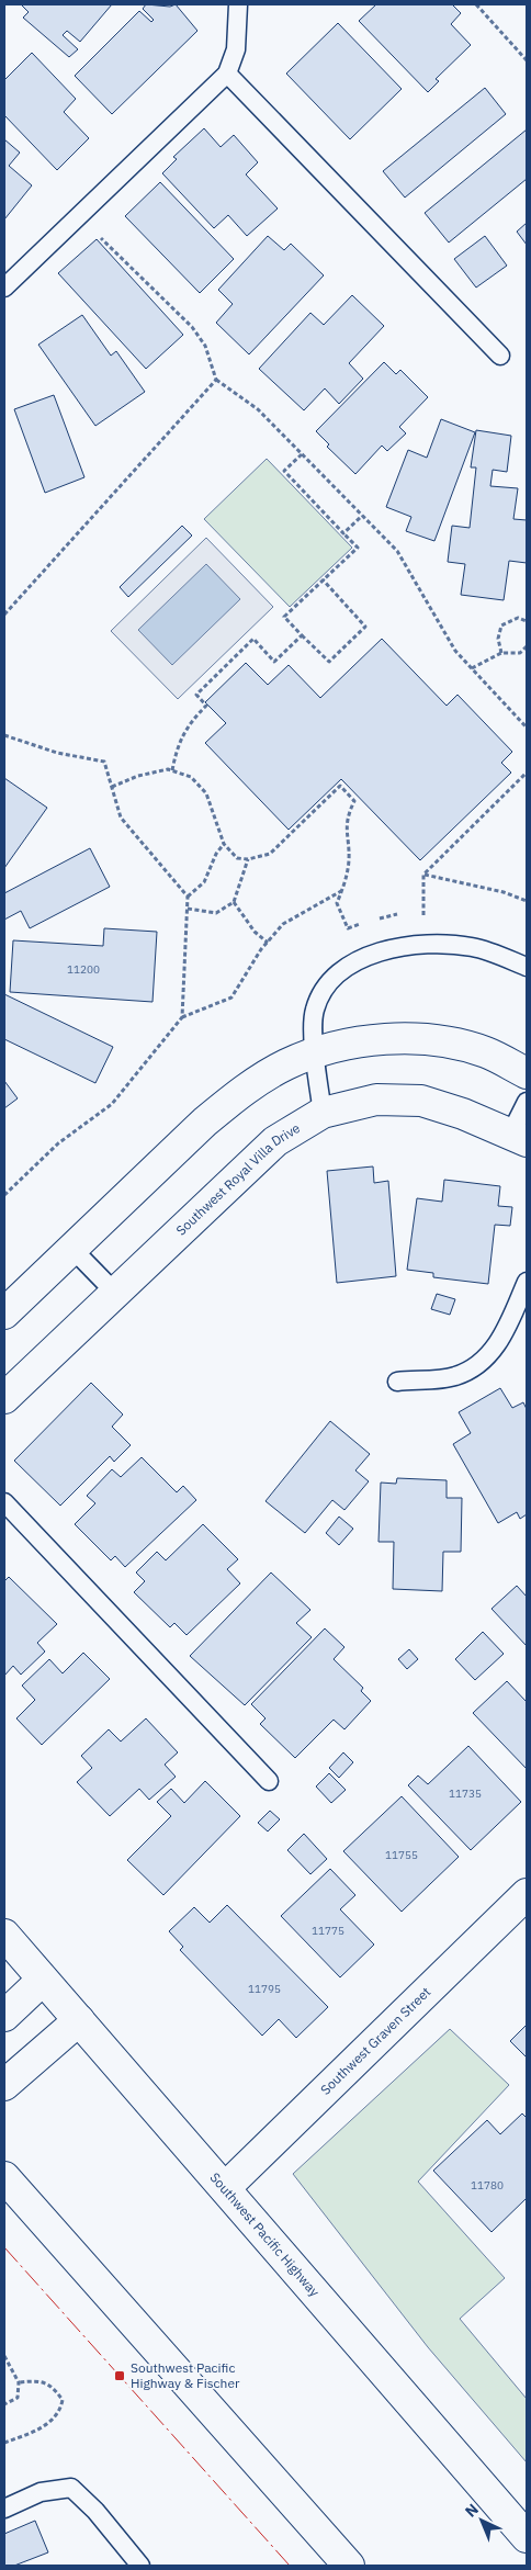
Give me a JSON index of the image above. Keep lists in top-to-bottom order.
{
  "streets": {
    "main road": ["Southwest Royal Villa Drive", "Southwest Graven Street", "Southwest Pacific Highway"]
  },
  "crossings": [
    ["Southwest Graven Street", "Southwest Pacific Highway"]
  ],
  "places": {
    "transit": ["Southwest Pacific Highway & Fischer"]
  },
  "house_numbers": [
    "11200",
    "11735",
    "11755",
    "11775",
    "11795",
    "11780"
  ],
  "north": "top left"
}
